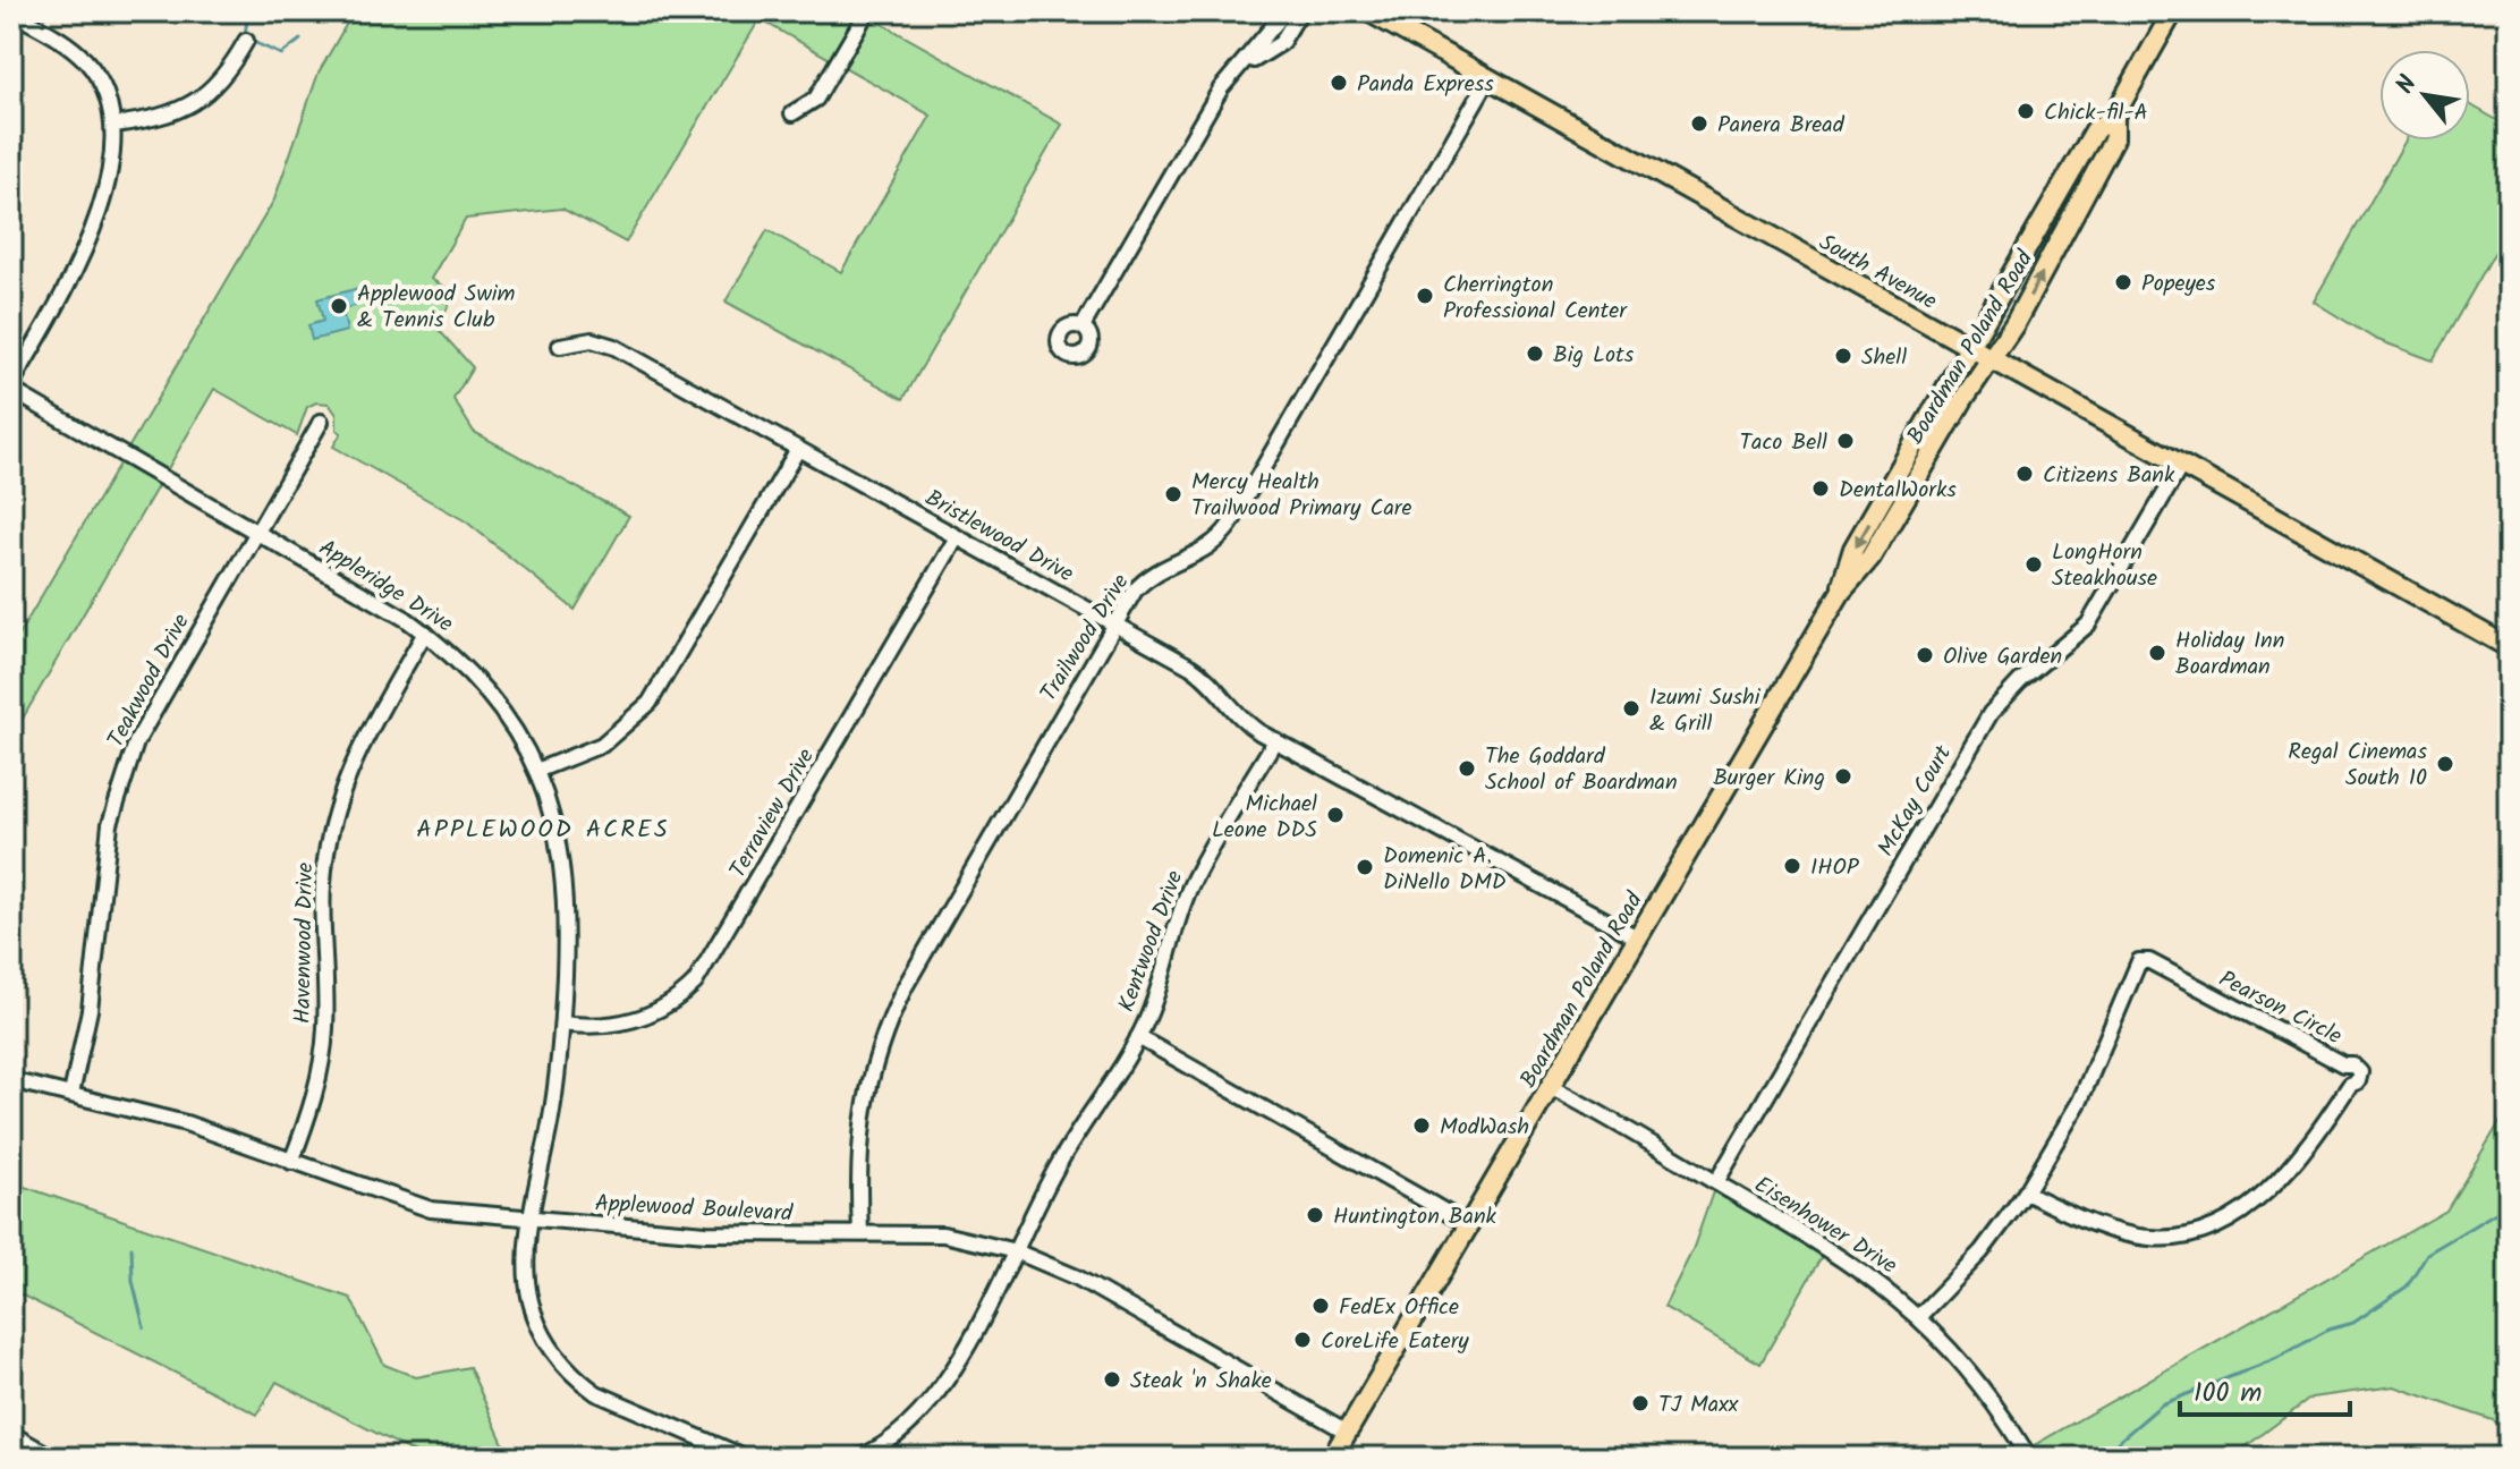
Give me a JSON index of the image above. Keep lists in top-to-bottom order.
{
  "streets": {
    "main road": ["South Avenue", "Boardman Poland Road"],
    "street": [
      "Bristlewood Drive",
      "Appleridge Drive",
      "Trailwood Drive",
      "Teakwood Drive",
      "McKay Court",
      "Terraview Drive",
      "Kentwood Drive",
      "Havenwood Drive",
      "Pearson Circle",
      "Applewood Boulevard",
      "Eisenhower Drive"
    ]
  },
  "crossings": [
    ["South Avenue", "Boardman Poland Road"],
    ["South Avenue", "Trailwood Drive"],
    ["South Avenue", "McKay Court"],
    ["Boardman Poland Road", "Bristlewood Drive"],
    ["Boardman Poland Road", "Applewood Boulevard"],
    ["Boardman Poland Road", "Eisenhower Drive"],
    ["Bristlewood Drive", "Trailwood Drive"],
    ["Bristlewood Drive", "Terraview Drive"],
    ["Bristlewood Drive", "Kentwood Drive"],
    ["Appleridge Drive", "Teakwood Drive"],
    ["Appleridge Drive", "Terraview Drive"],
    ["Appleridge Drive", "Havenwood Drive"],
    ["Appleridge Drive", "Applewood Boulevard"],
    ["Trailwood Drive", "Applewood Boulevard"],
    ["Teakwood Drive", "Applewood Boulevard"],
    ["McKay Court", "Eisenhower Drive"],
    ["Kentwood Drive", "Applewood Boulevard"],
    ["Havenwood Drive", "Applewood Boulevard"],
    ["Pearson Circle", "Eisenhower Drive"]
  ],
  "districts": ["APPLEWOOD ACRES"],
  "places": [
    "Panda Express",
    "Chick-fil-A",
    "Panera Bread",
    "Popeyes",
    "Cherrington Professional Center",
    "Applewood Swim & Tennis Club",
    "Big Lots",
    "Shell",
    "Taco Bell",
    "Citizens Bank",
    "DentalWorks",
    "Mercy Health Trailwood Primary Care",
    "LongHorn Steakhouse",
    "Holiday Inn Boardman",
    "Olive Garden",
    "Izumi Sushi & Grill",
    "Regal Cinemas South 10",
    "The Goddard School of Boardman",
    "Burger King",
    "Michael Leone DDS",
    "IHOP",
    "Domenic A. DiNello DMD",
    "ModWash",
    "Huntington Bank",
    "FedEx Office",
    "CoreLife Eatery",
    "Steak 'n Shake",
    "TJ Maxx"
  ],
  "scale_bar": "100 m",
  "north": "top left"
}
